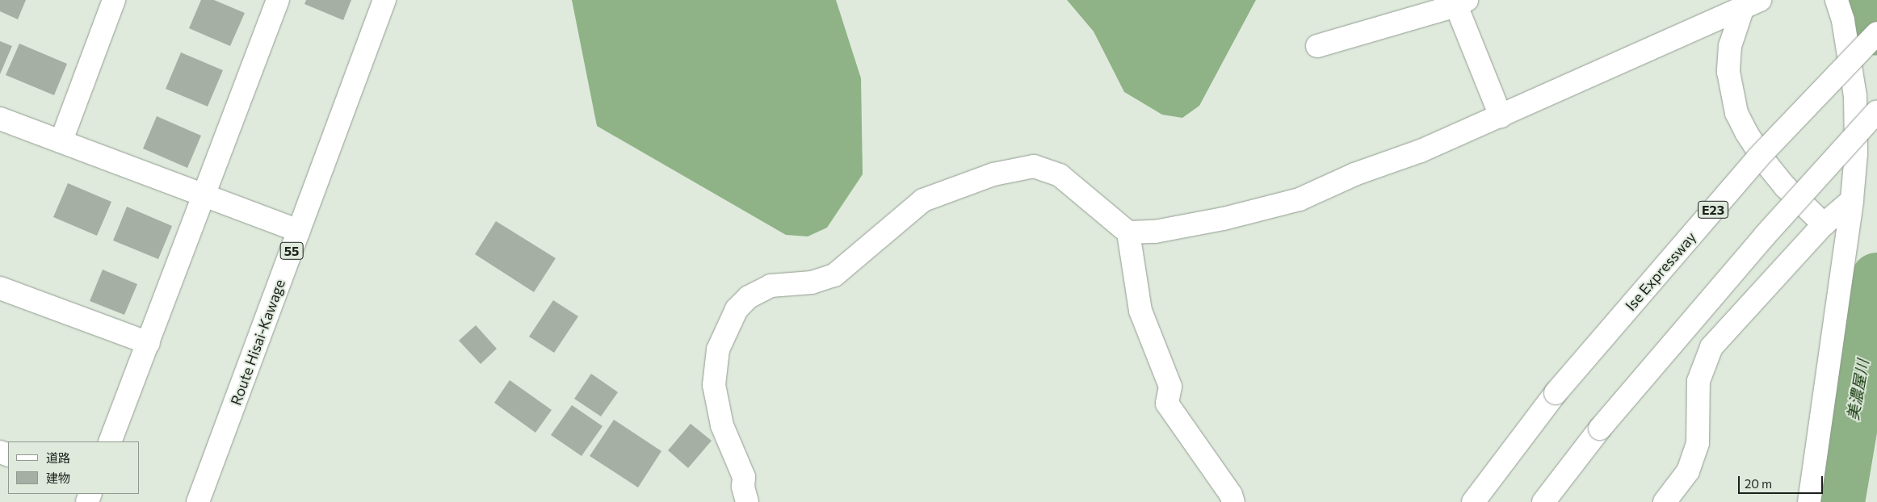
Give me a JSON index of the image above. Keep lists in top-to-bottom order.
{
  "streets": {
    "main road": [
      "E23",
      "55",
      "Ise Expressway",
      "Route Hisai-Kawage"
    ]
  },
  "water": ["美濃屋川"],
  "legend": ["道路", "建物"],
  "scale_bar": "20 m"
}
